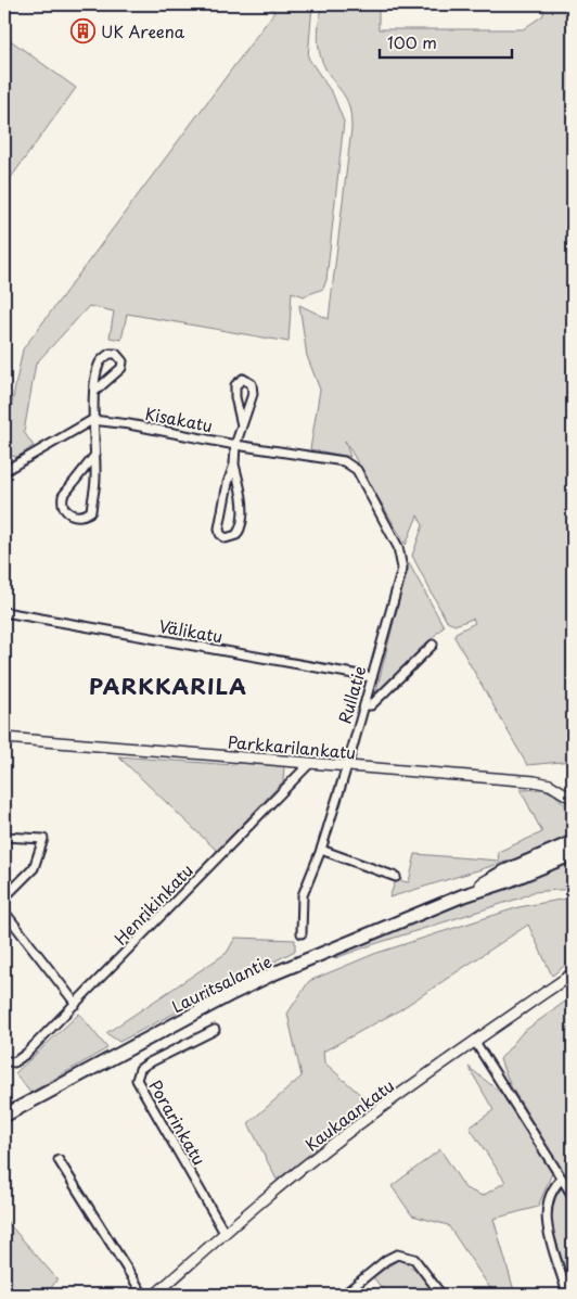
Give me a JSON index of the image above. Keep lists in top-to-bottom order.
{
  "streets": {
    "main road": ["Lauritsalantie"],
    "street": [
      "Kisakatu",
      "Välikatu",
      "Rullatie",
      "Parkkarilankatu",
      "Henrikinkatu",
      "Kaukaankatu",
      "Porarinkatu"
    ]
  },
  "crossings": [
    ["Kisakatu", "Rullatie"],
    ["Välikatu", "Rullatie"],
    ["Rullatie", "Parkkarilankatu"],
    ["Parkkarilankatu", "Henrikinkatu"],
    ["Kaukaankatu", "Porarinkatu"]
  ],
  "districts": ["PARKKARILA"],
  "places": {
    "building": ["UK Areena"]
  },
  "scale_bar": "100 m"
}
